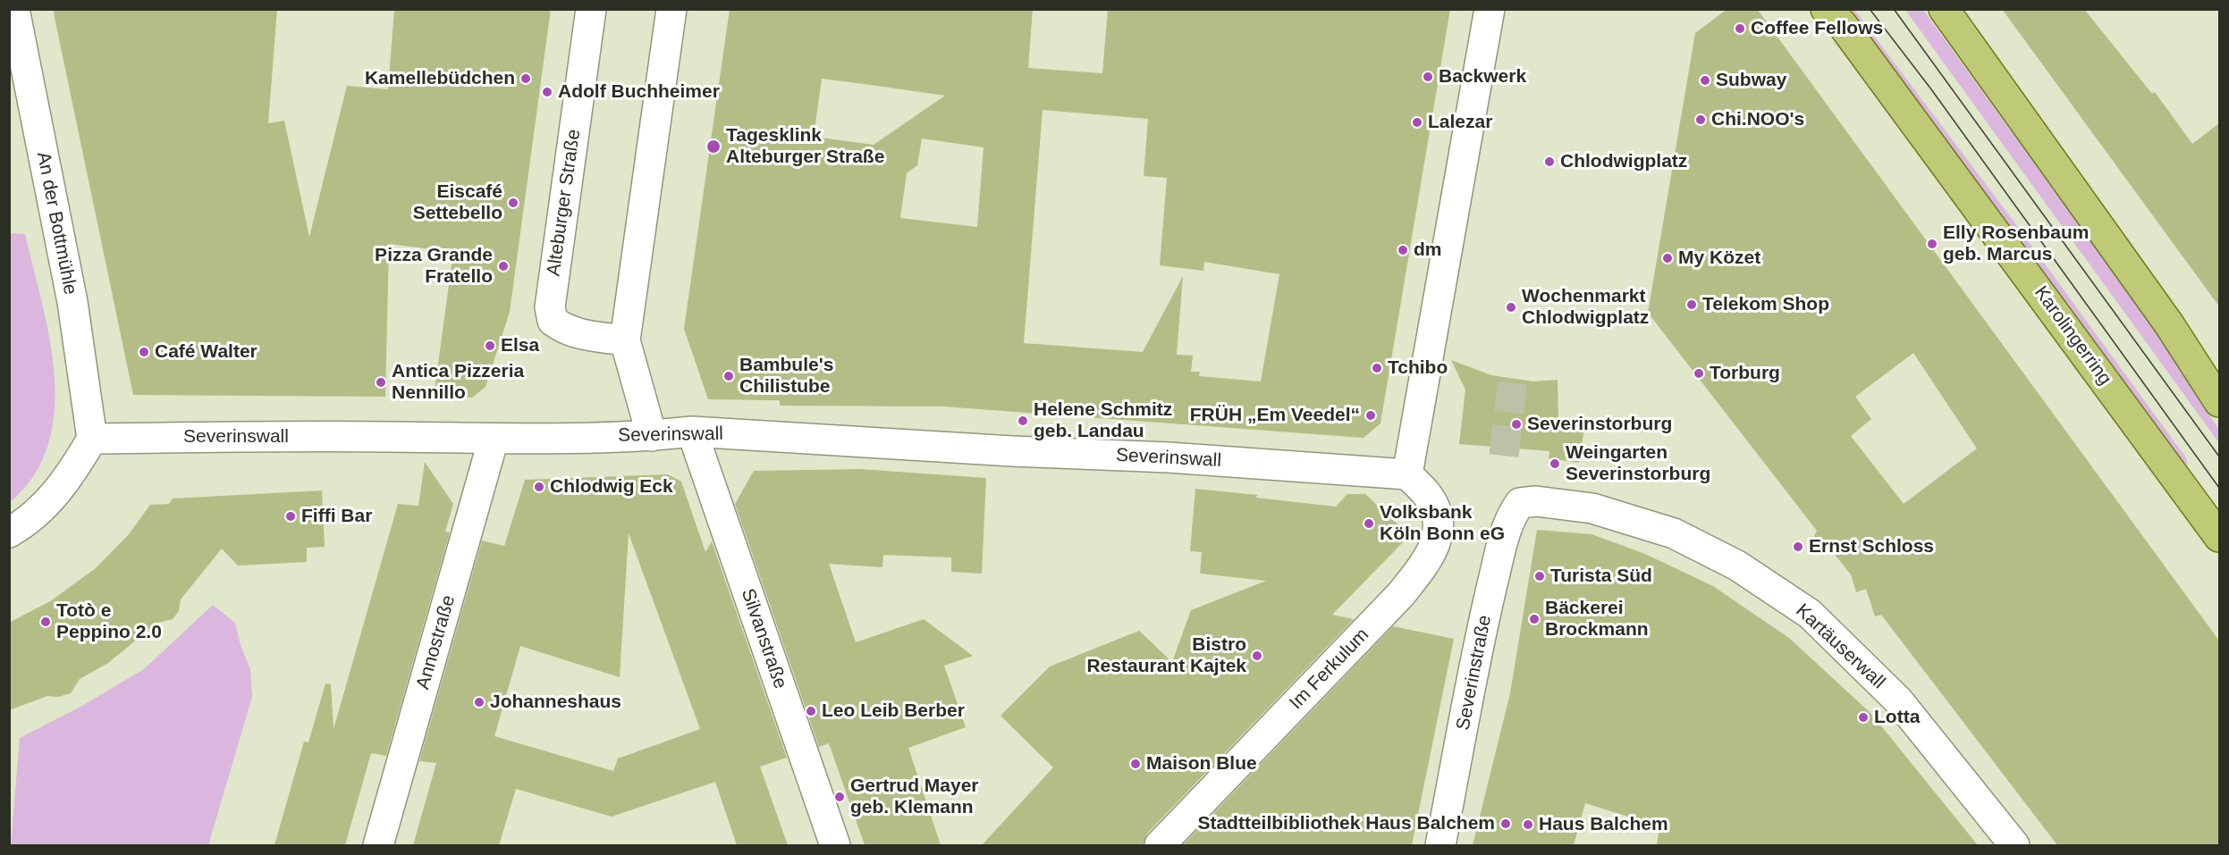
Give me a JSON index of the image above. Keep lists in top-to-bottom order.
{
  "streets": {
    "main road": ["Karolingerring"],
    "street": [
      "Alteburger Straße",
      "An der Bottmühle",
      "Severinswall",
      "Silvanstraße",
      "Annostraße",
      "Kartäuserwall",
      "Im Ferkulum",
      "Severinstraße"
    ]
  },
  "crossings": [
    ["An der Bottmühle", "Severinswall"],
    ["Severinswall", "Silvanstraße"],
    ["Severinswall", "Annostraße"],
    ["Severinswall", "Im Ferkulum"],
    ["Kartäuserwall", "Severinstraße"]
  ],
  "places": [
    "Coffee Fellows",
    "Backwerk",
    "Kamellebüdchen",
    "Subway",
    "Adolf Buchheimer",
    "Chi.NOO's",
    "Lalezar",
    "Tagesklink Alteburger Straße",
    "Chlodwigplatz",
    "Eiscafé Settebello",
    "Elly Rosenbaum geb. Marcus",
    "dm",
    "My Közet",
    "Pizza Grande Fratello",
    "Telekom Shop",
    "Wochenmarkt Chlodwigplatz",
    "Elsa",
    "Café Walter",
    "Tchibo",
    "Torburg",
    "Bambule's Chilistube",
    "Antica Pizzeria Nennillo",
    "FRÜH „Em Veedel“",
    "Helene Schmitz geb. Landau",
    "Severinstorburg",
    "Weingarten Severinstorburg",
    "Chlodwig Eck",
    "Fiffi Bar",
    "Volksbank Köln Bonn eG",
    "Ernst Schloss",
    "Turista Süd",
    "Bäckerei Brockmann",
    "Totò e Peppino 2.0",
    "Bistro Restaurant Kajtek",
    "Johanneshaus",
    "Leo Leib Berber",
    "Lotta",
    "Maison Blue",
    "Gertrud Mayer geb. Klemann",
    "Stadtteilbibliothek Haus Balchem",
    "Haus Balchem"
  ]
}
